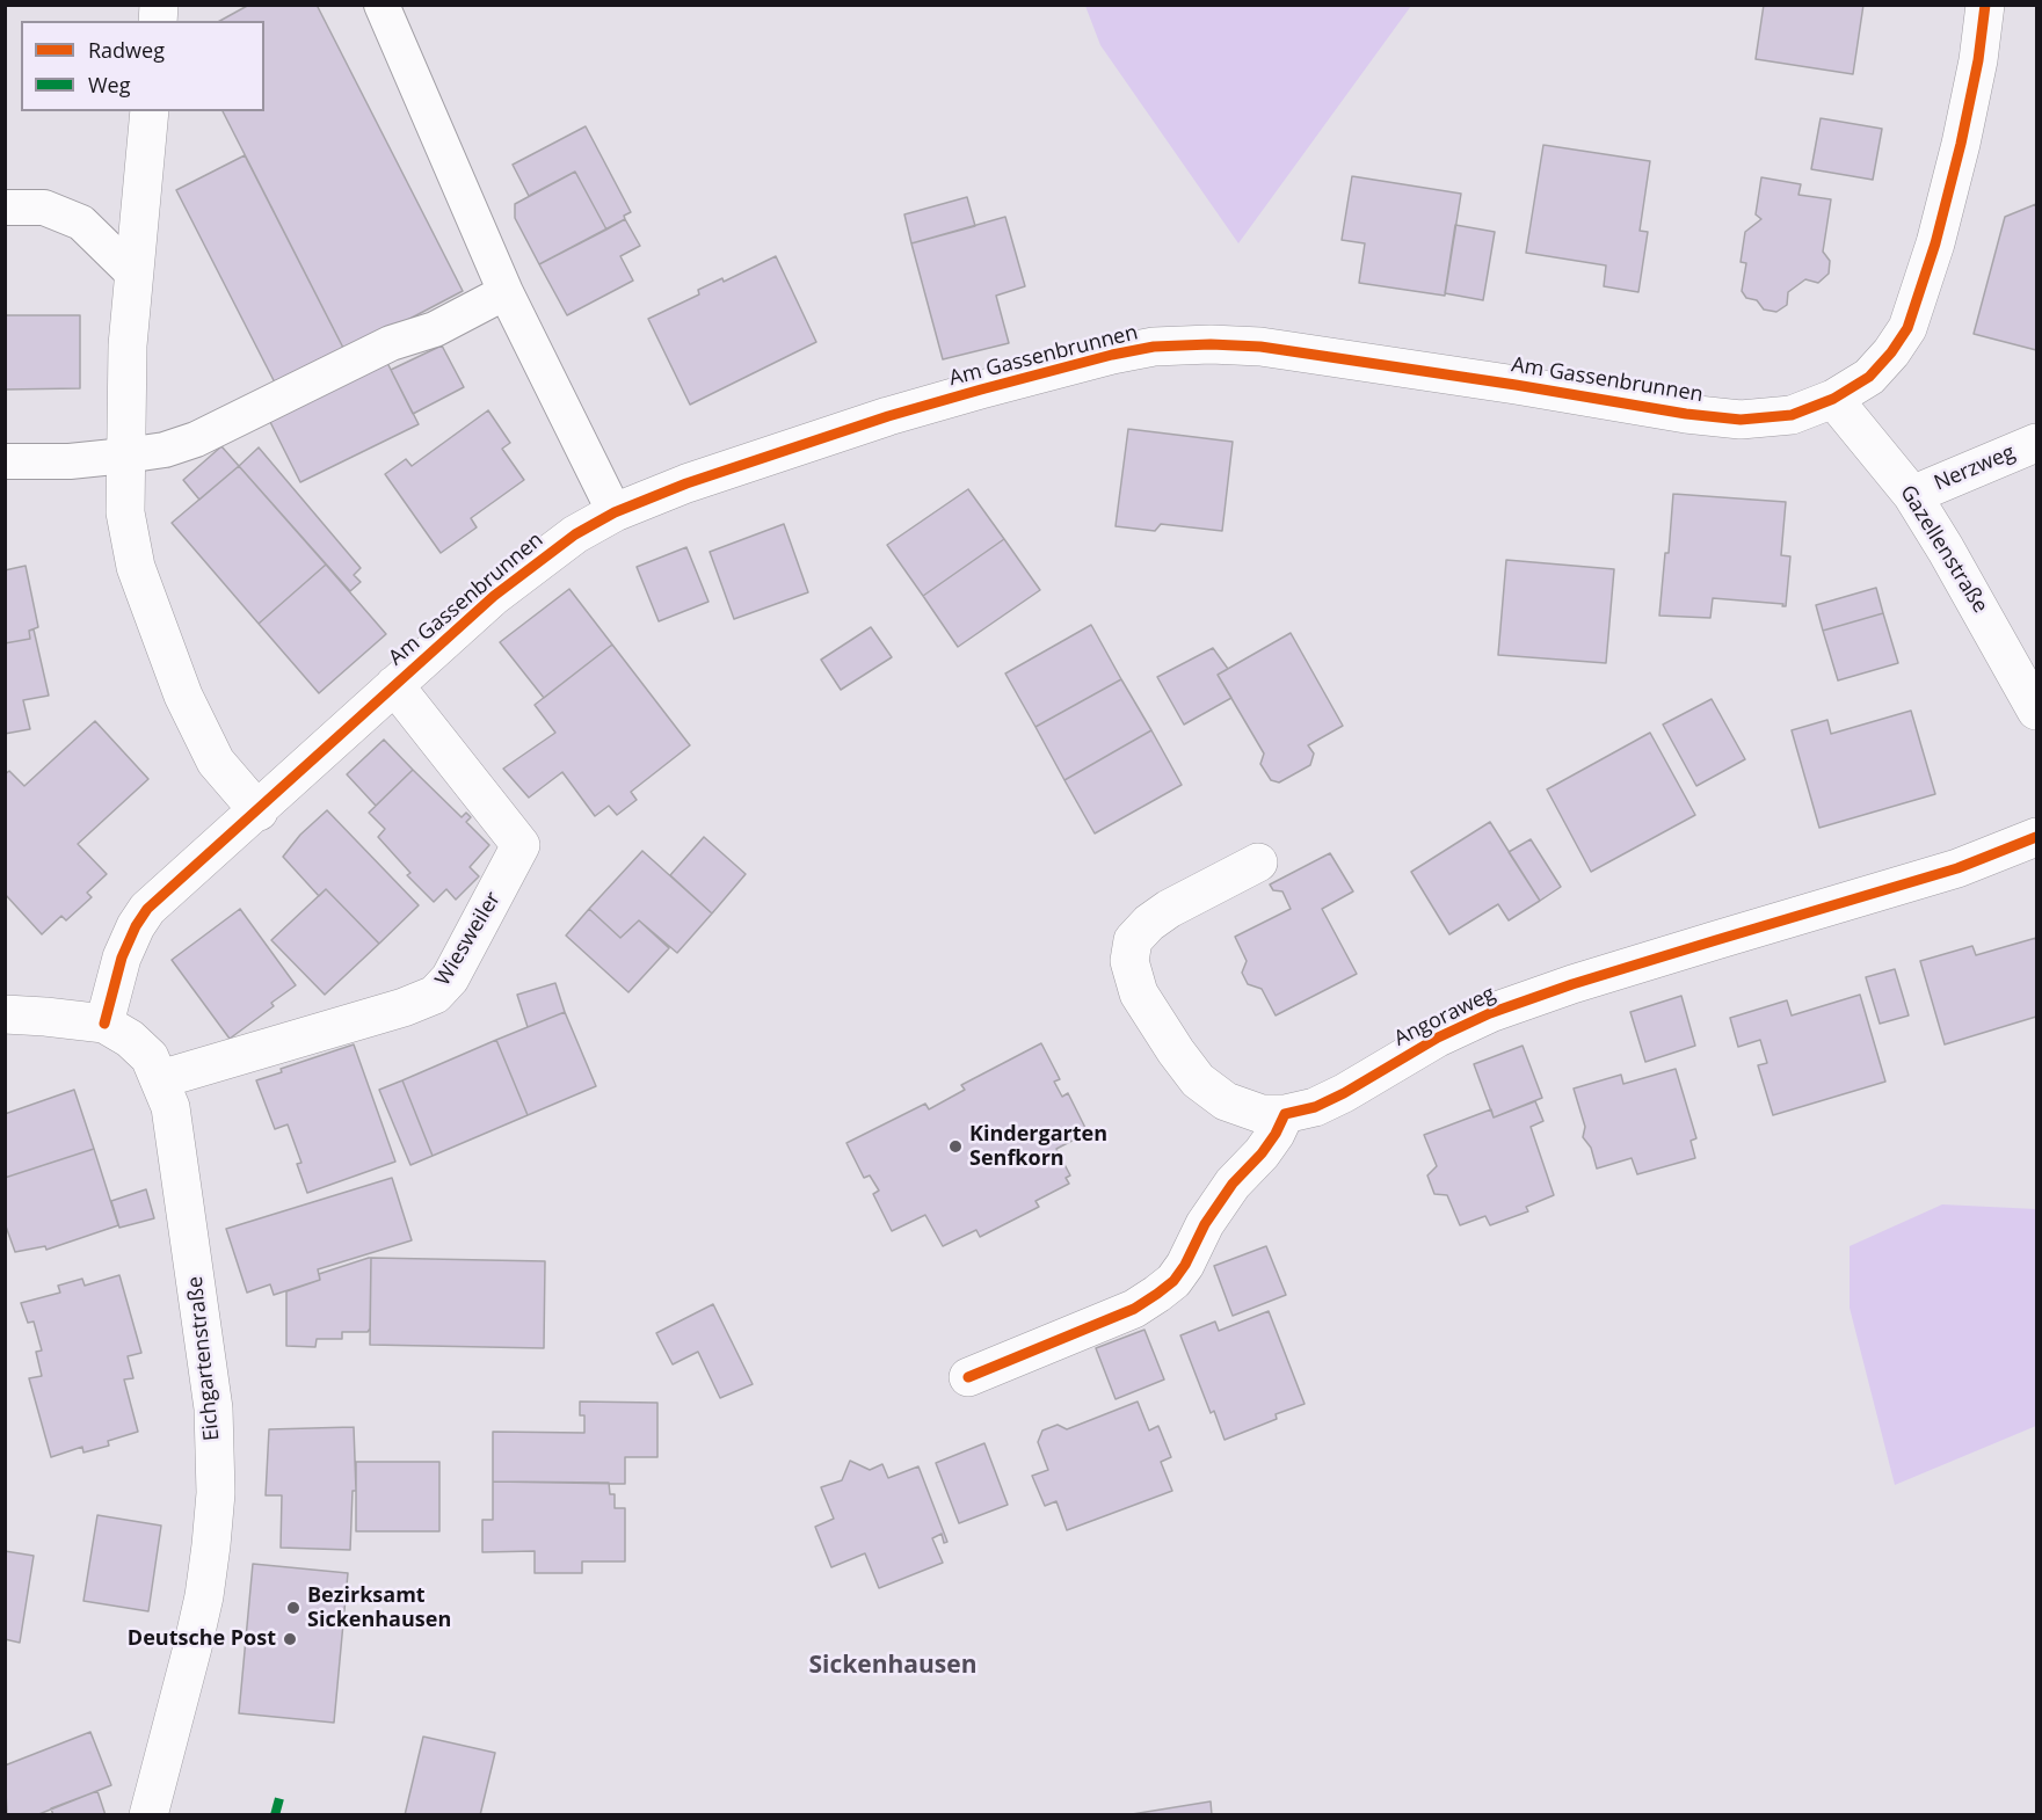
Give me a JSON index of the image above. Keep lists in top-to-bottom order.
{
  "streets": {
    "street": [
      "Am Gassenbrunnen",
      "Nerzweg",
      "Gazellenstraße",
      "Wiesweiler",
      "Angoraweg",
      "Eichgartenstraße"
    ]
  },
  "crossings": [
    ["Am Gassenbrunnen", "Gazellenstraße"],
    ["Am Gassenbrunnen", "Wiesweiler"],
    ["Am Gassenbrunnen", "Eichgartenstraße"],
    ["Nerzweg", "Gazellenstraße"],
    ["Wiesweiler", "Eichgartenstraße"]
  ],
  "districts": ["Sickenhausen"],
  "places": ["Kindergarten Senfkorn", "Bezirksamt Sickenhausen", "Deutsche Post"],
  "legend": ["Radweg", "Weg"]
}
